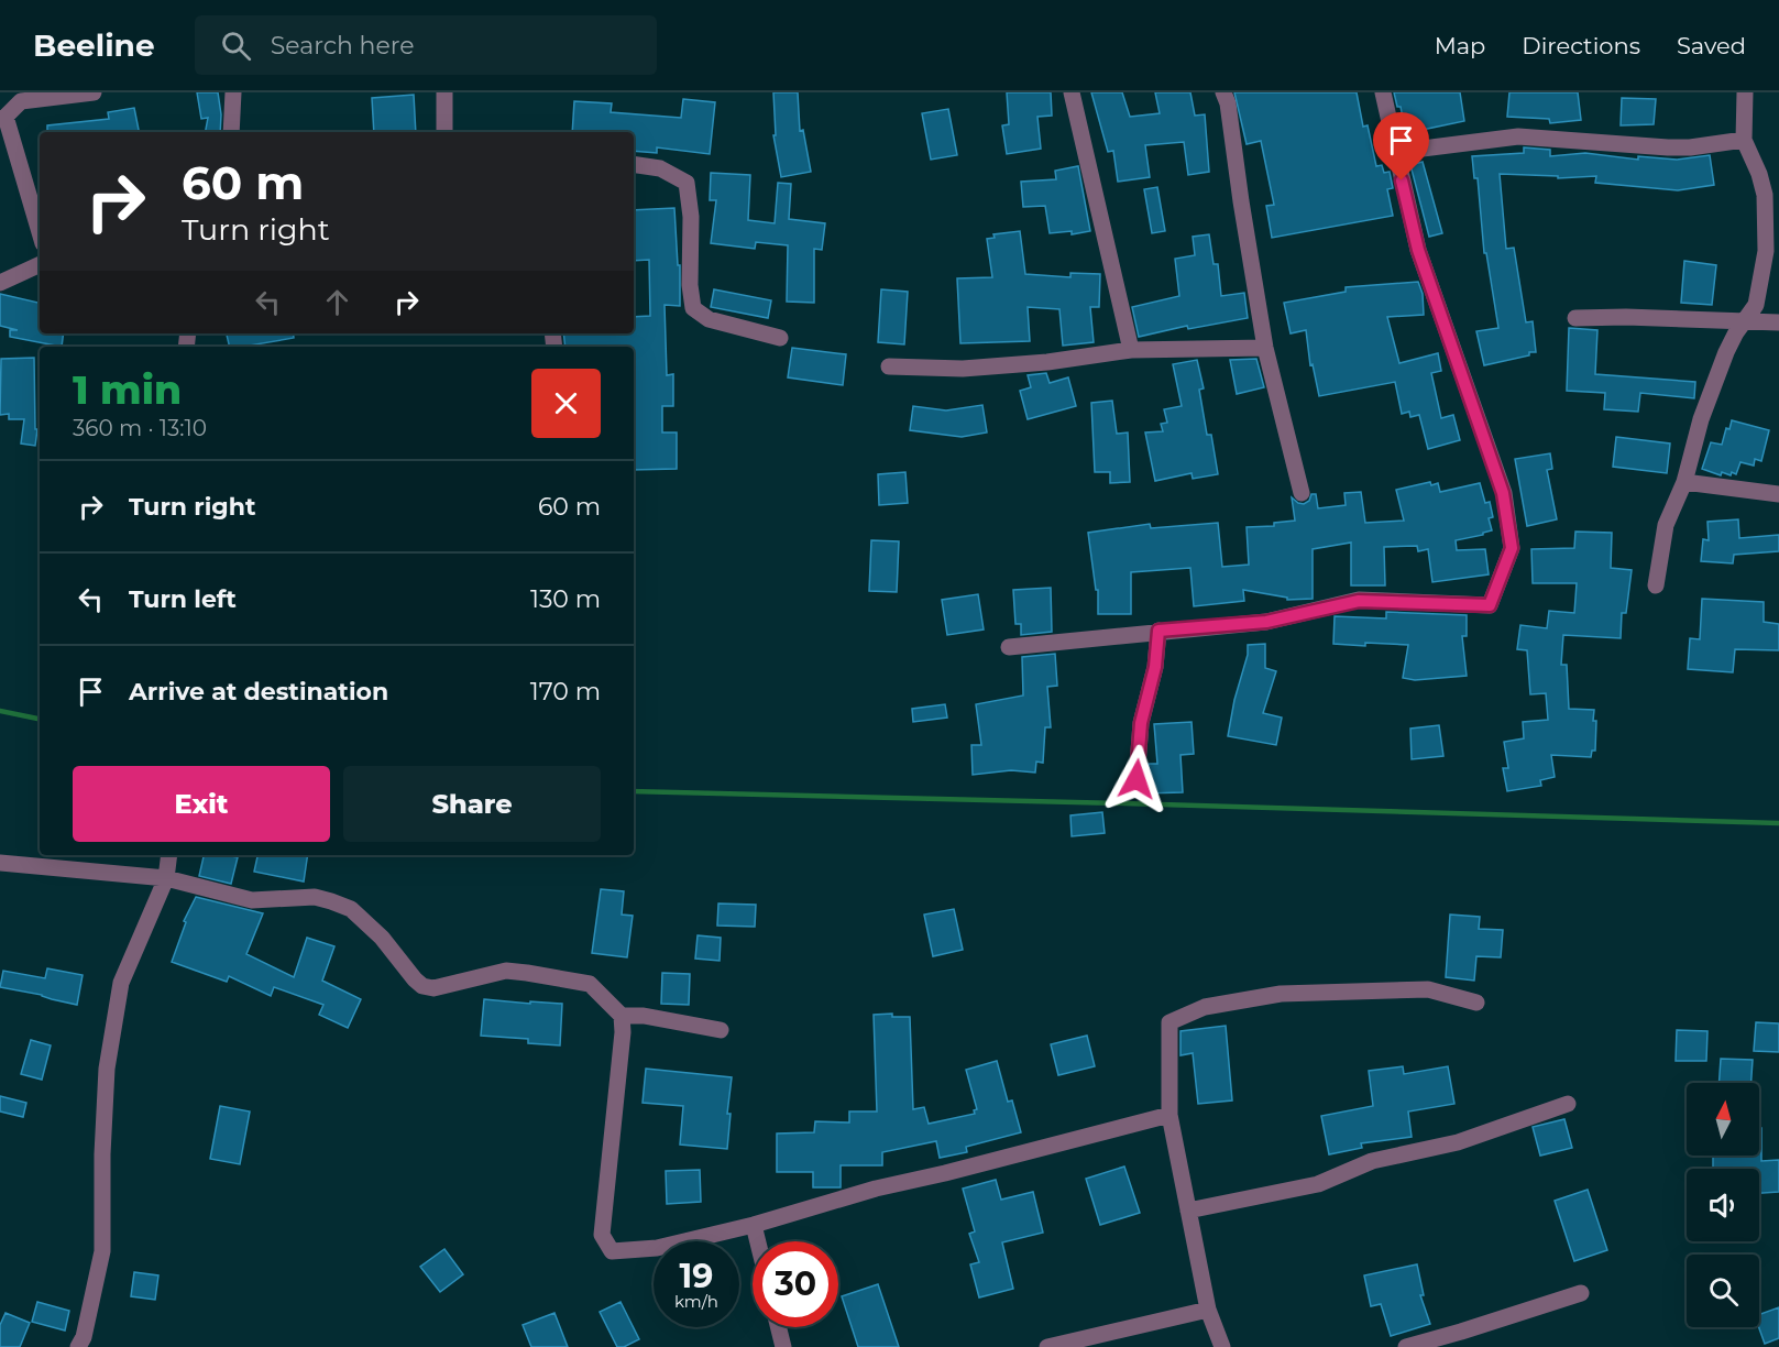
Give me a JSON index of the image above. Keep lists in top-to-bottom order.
{
  "north": "top",
  "page": {
    "header": "Beeline",
    "search": "Search here",
    "nav": ["Map", "Directions", "Saved"],
    "turn": ["60 m", "Turn right"],
    "heading": ["1 min", "360 m · 13:10"],
    "list": [
      {
        "name": "Turn right",
        "value": "60 m"
      },
      {
        "name": "Turn left",
        "value": "130 m"
      },
      {
        "name": "Arrive at destination",
        "value": "170 m"
      }
    ],
    "buttons": ["Exit", "Share"],
    "speed": "19 km/h",
    "limit": "30"
  }
}
